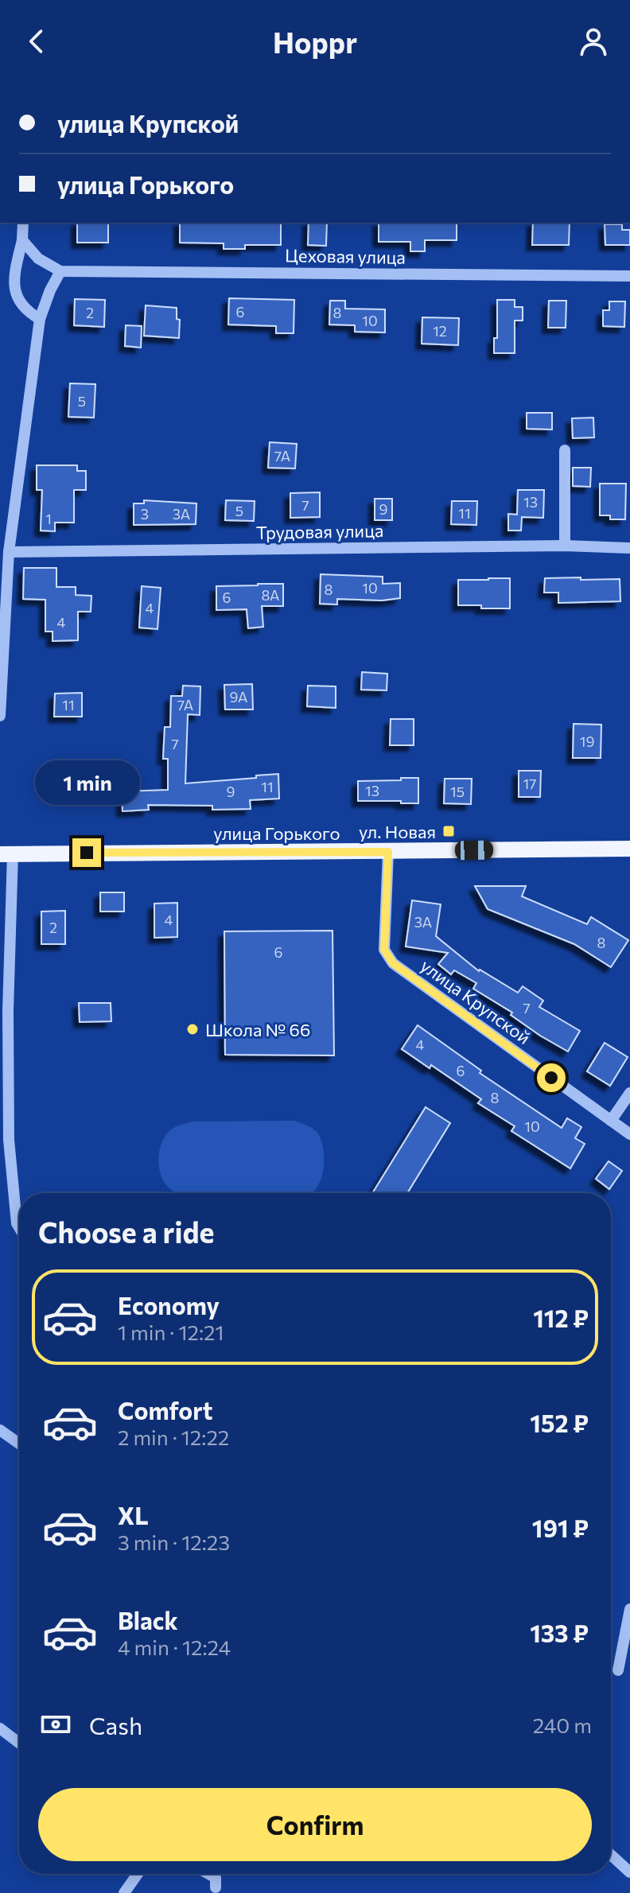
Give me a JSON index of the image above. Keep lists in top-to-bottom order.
{
  "streets": {
    "main road": ["улица Горького"],
    "street": ["Цеховая улица", "Трудовая улица", "улица Крупской"]
  },
  "crossings": [
    ["улица Горького", "улица Крупской"]
  ],
  "places": {
    "transit": ["ул. Новая"],
    "other": ["Школа № 66"]
  },
  "house_numbers": [
    "6",
    "2",
    "8",
    "10",
    "12",
    "5",
    "7А",
    "13",
    "7",
    "9",
    "5",
    "11",
    "3",
    "3А",
    "1",
    "10",
    "8",
    "8А",
    "6",
    "4",
    "4",
    "9А",
    "11",
    "7А",
    "19",
    "7",
    "17",
    "11",
    "13",
    "9",
    "15",
    "4",
    "3А",
    "2",
    "8",
    "6",
    "7",
    "4",
    "6",
    "8",
    "10"
  ],
  "page": {
    "header": "Hoppr",
    "banner": ["улица Крупской", "улица Горького"],
    "bubble": "1 min",
    "heading": "Choose a ride",
    "list": [
      {
        "name": "Economy",
        "note": "1 min · 12:21",
        "value": "112 ₽"
      },
      {
        "name": "Comfort",
        "note": "2 min · 12:22",
        "value": "152 ₽"
      },
      {
        "name": "XL",
        "note": "3 min · 12:23",
        "value": "191 ₽"
      },
      {
        "name": "Black",
        "note": "4 min · 12:24",
        "value": "133 ₽"
      }
    ],
    "pay": ["Cash", "240 m"],
    "buttons": "Confirm"
  }
}
